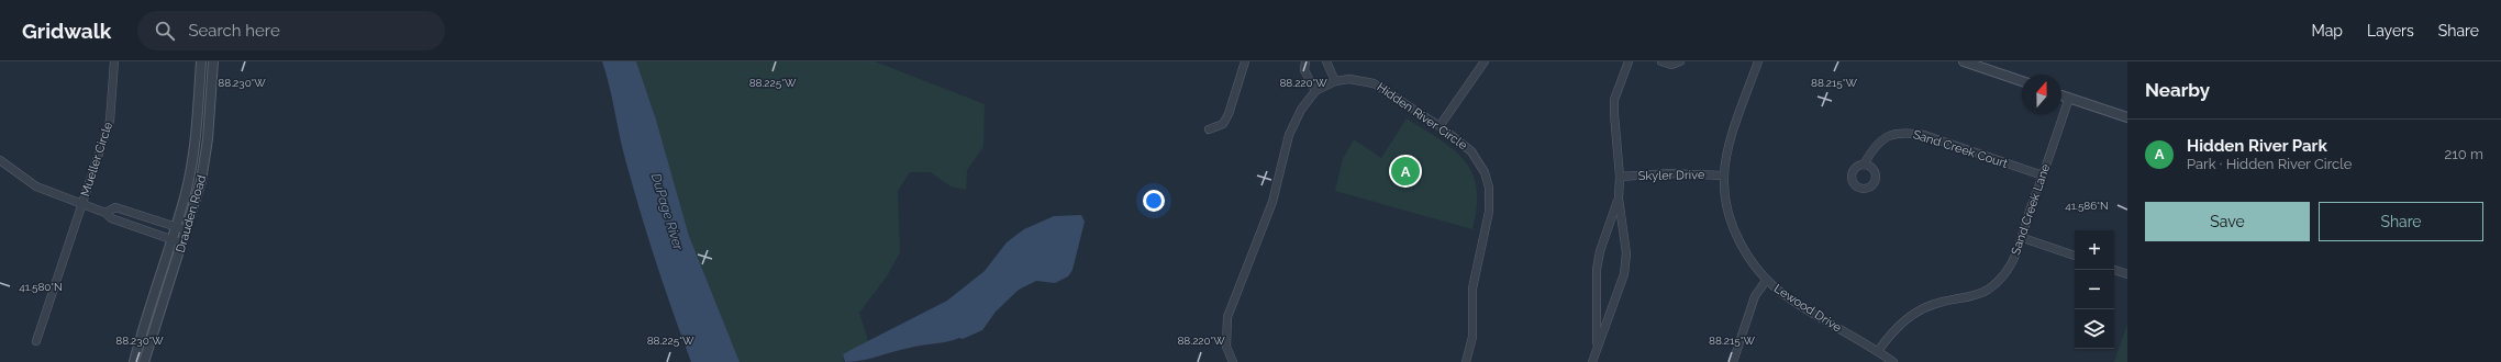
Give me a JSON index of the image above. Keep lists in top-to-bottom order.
{
  "streets": {
    "street": [
      "Hidden River Circle",
      "Sand Creek Court",
      "Mueller Circle",
      "Skyler Drive",
      "Sand Creek Lane",
      "Drauden Road",
      "Lewood Drive"
    ]
  },
  "crossings": [
    ["Sand Creek Court", "Sand Creek Lane"],
    ["Skyler Drive", "Lewood Drive"],
    ["Sand Creek Lane", "Lewood Drive"]
  ],
  "water": ["DuPage River"],
  "north": "top",
  "page": {
    "header": "Gridwalk",
    "search": "Search here",
    "nav": ["Map", "Layers", "Share"],
    "heading": "Nearby",
    "list": [
      {
        "mark": "A",
        "name": "Hidden River Park",
        "note": "Park · Hidden River Circle",
        "value": "210 m"
      }
    ],
    "pins": "A",
    "buttons": ["Save", "Share"],
    "map_buttons": ["+", "−"]
  },
  "coordinates": [
    "88.230°W",
    "88.225°W",
    "88.220°W",
    "88.215°W",
    "41.586°N",
    "41.580°N"
  ]
}
